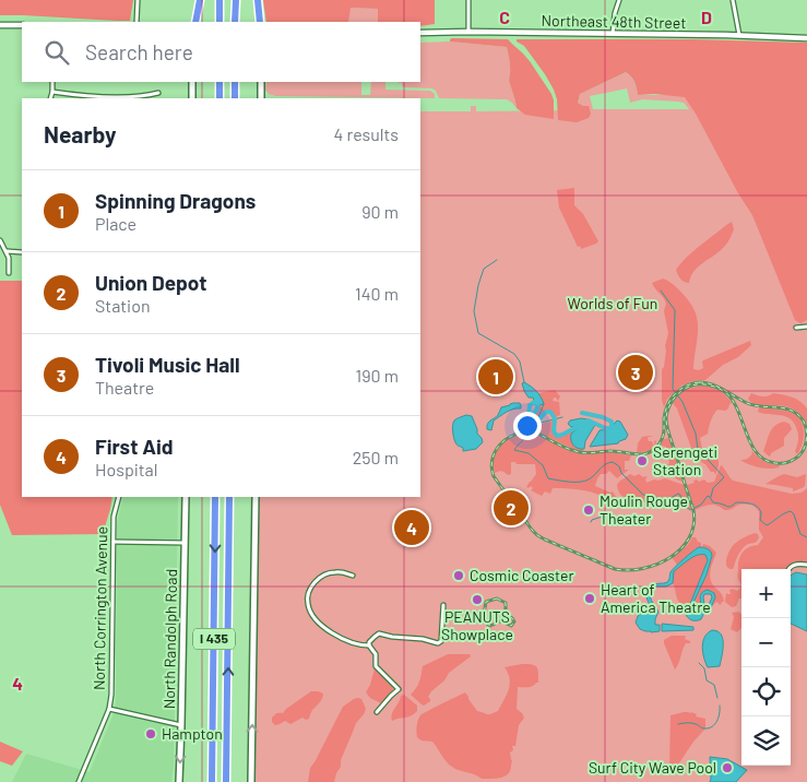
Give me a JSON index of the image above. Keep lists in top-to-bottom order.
{
  "streets": {
    "highway": ["I 435"],
    "main road": ["North Randolph Road"],
    "street": ["Northeast 48th Street", "North Corrington Avenue"]
  },
  "parks": ["Worlds of Fun"],
  "places": [
    "Serengeti Station",
    "Moulin Rouge Theater",
    "Cosmic Coaster",
    "Heart of America Theatre",
    "PEANUTS Showplace",
    "Hampton",
    "Surf City Wave Pool"
  ],
  "page": {
    "search": "Search here",
    "heading": ["Nearby", "4 results"],
    "list": [
      {
        "mark": "1",
        "name": "Spinning Dragons",
        "note": "Place",
        "value": "90 m"
      },
      {
        "mark": "2",
        "name": "Union Depot",
        "note": "Station",
        "value": "140 m"
      },
      {
        "mark": "3",
        "name": "Tivoli Music Hall",
        "note": "Theatre",
        "value": "190 m"
      },
      {
        "mark": "4",
        "name": "First Aid",
        "note": "Hospital",
        "value": "250 m"
      }
    ],
    "pins": [
      "3",
      "1",
      "2",
      "4"
    ],
    "map_buttons": ["+", "−"]
  },
  "grid": {
    "columns": ["C", "D"],
    "rows": ["4"]
  }
}
